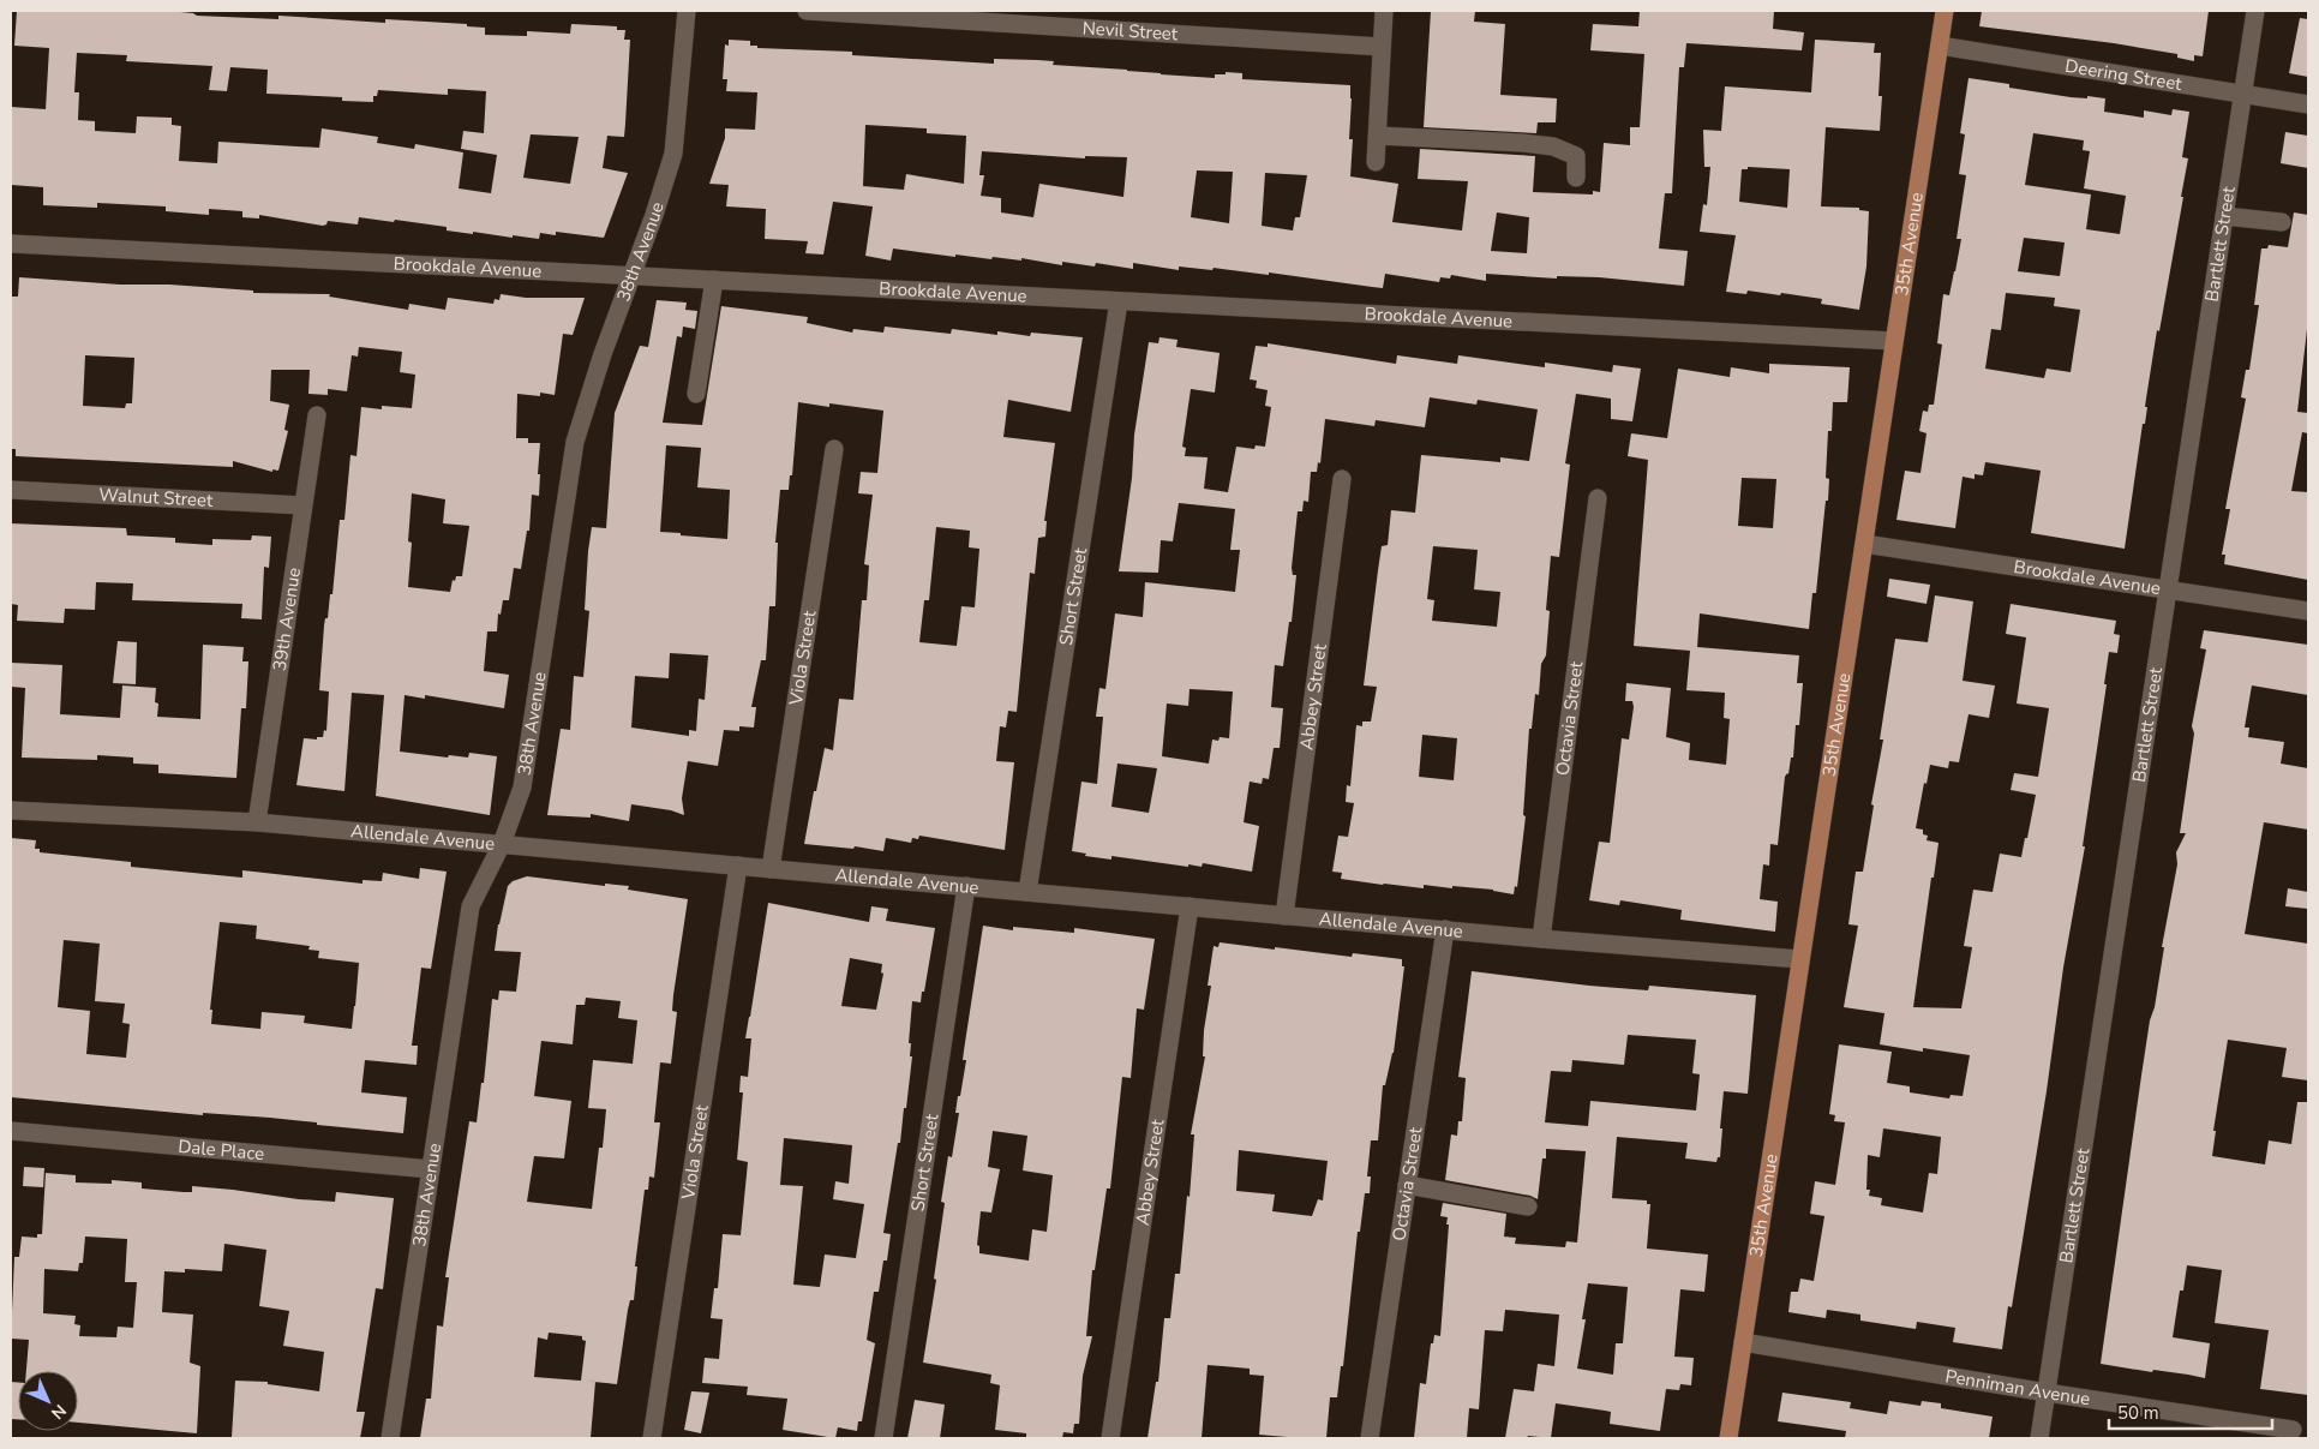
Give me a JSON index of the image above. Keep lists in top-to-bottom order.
{
  "streets": {
    "main road": ["35th Avenue"],
    "street": [
      "Nevil Street",
      "Deering Street",
      "Bartlett Street",
      "38th Avenue",
      "Brookdale Avenue",
      "Walnut Street",
      "Short Street",
      "39th Avenue",
      "Viola Street",
      "Abbey Street",
      "Octavia Street",
      "Allendale Avenue",
      "Dale Place",
      "Penniman Avenue"
    ]
  },
  "crossings": [
    ["Deering Street", "35th Avenue"],
    ["Deering Street", "Bartlett Street"],
    ["35th Avenue", "Brookdale Avenue"],
    ["35th Avenue", "Allendale Avenue"],
    ["35th Avenue", "Penniman Avenue"],
    ["Bartlett Street", "Brookdale Avenue"],
    ["Bartlett Street", "Penniman Avenue"],
    ["38th Avenue", "Brookdale Avenue"],
    ["38th Avenue", "Allendale Avenue"],
    ["38th Avenue", "Dale Place"],
    ["Brookdale Avenue", "Short Street"],
    ["Walnut Street", "39th Avenue"],
    ["Short Street", "Allendale Avenue"],
    ["39th Avenue", "Allendale Avenue"],
    ["Viola Street", "Allendale Avenue"],
    ["Abbey Street", "Allendale Avenue"],
    ["Octavia Street", "Allendale Avenue"]
  ],
  "scale_bar": "50 m",
  "north": "bottom right"
}
